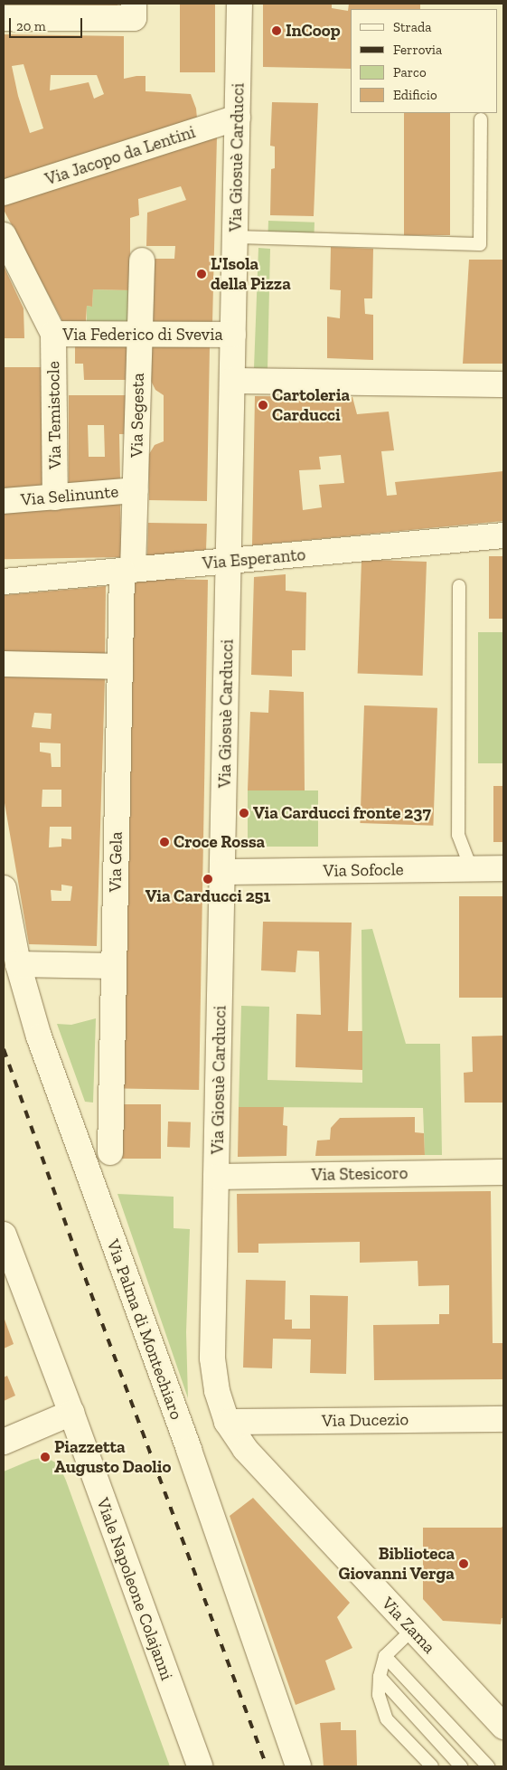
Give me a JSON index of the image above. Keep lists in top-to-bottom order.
{
  "streets": {
    "street": [
      "Via Jacopo da Lentini",
      "Via Giosuè Carducci",
      "Via Federico di Svevia",
      "Via Temistocle",
      "Via Segesta",
      "Via Selinunte",
      "Via Esperanto",
      "Via Gela",
      "Via Sofocle",
      "Via Stesicoro",
      "Via Palma di Montechiaro",
      "Via Ducezio",
      "Viale Napoleone Colajanni",
      "Via Zama"
    ]
  },
  "crossings": [
    ["Via Jacopo da Lentini", "Via Giosuè Carducci"],
    ["Via Giosuè Carducci", "Via Federico di Svevia"],
    ["Via Giosuè Carducci", "Via Esperanto"],
    ["Via Giosuè Carducci", "Via Sofocle"],
    ["Via Giosuè Carducci", "Via Stesicoro"],
    ["Via Giosuè Carducci", "Via Ducezio"],
    ["Via Giosuè Carducci", "Via Zama"],
    ["Via Federico di Svevia", "Via Temistocle"],
    ["Via Federico di Svevia", "Via Segesta"],
    ["Via Temistocle", "Via Selinunte"],
    ["Via Segesta", "Via Selinunte"],
    ["Via Segesta", "Via Esperanto"],
    ["Via Segesta", "Via Gela"],
    ["Via Esperanto", "Via Gela"],
    ["Via Ducezio", "Via Zama"]
  ],
  "places": [
    "InCoop",
    "L'Isola della Pizza",
    "Cartoleria Carducci",
    "Via Carducci fronte 237",
    "Croce Rossa",
    "Via Carducci 251",
    "Piazzetta Augusto Daolio",
    "Biblioteca Giovanni Verga"
  ],
  "legend": [
    "Strada",
    "Ferrovia",
    "Parco",
    "Edificio"
  ],
  "scale_bar": "20 m"
}
